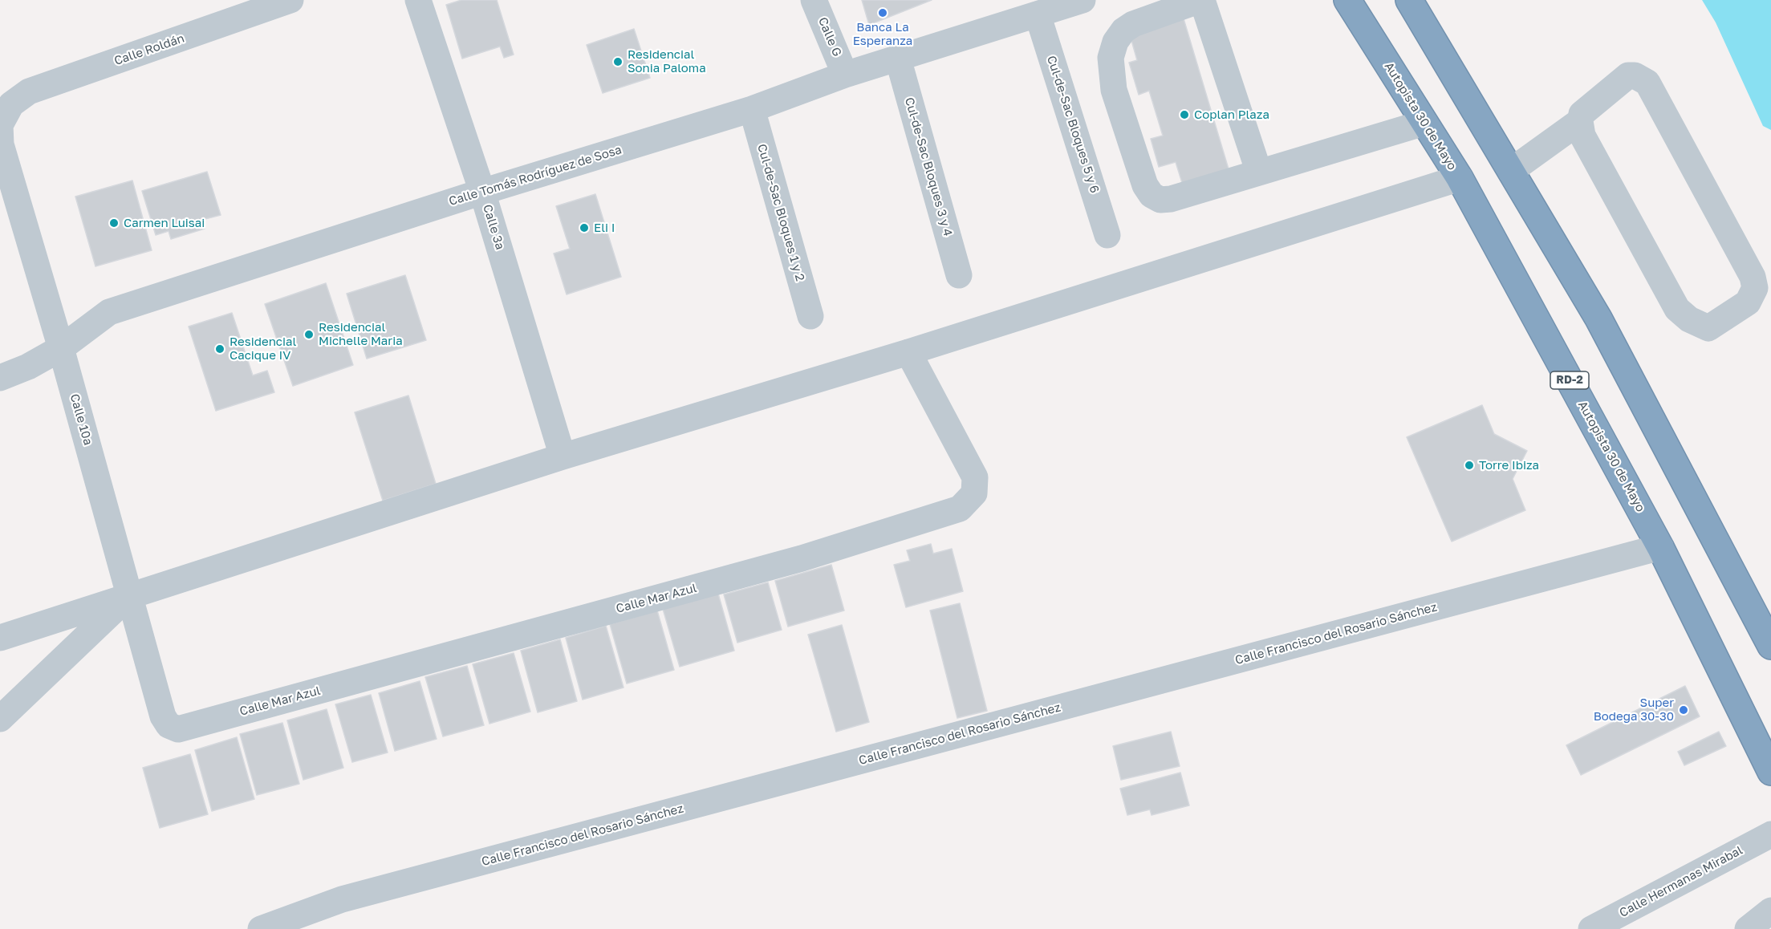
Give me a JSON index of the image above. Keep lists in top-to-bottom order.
{
  "streets": {
    "highway": ["Autopista 30 de Mayo", "RD-2"],
    "street": [
      "Calle G",
      "Calle Roldán",
      "Cul-de-Sac Bloques 5 y 6",
      "Cul-de-Sac Bloques 3 y 4",
      "Calle Tomás Rodríguez de Sosa",
      "Cul-de-Sac Bloques 1 y 2",
      "Calle 3a",
      "Calle 10a",
      "Calle Mar Azul",
      "Calle Francisco del Rosario Sánchez",
      "Calle Hermanas Mirabal"
    ]
  },
  "crossings": [
    ["Calle G", "Calle Tomás Rodríguez de Sosa"],
    ["Calle Roldán", "Calle 10a"],
    ["Autopista 30 de Mayo", "Calle Francisco del Rosario Sánchez"],
    ["Cul-de-Sac Bloques 5 y 6", "Calle Tomás Rodríguez de Sosa"],
    ["Cul-de-Sac Bloques 3 y 4", "Calle Tomás Rodríguez de Sosa"],
    ["Calle Tomás Rodríguez de Sosa", "Cul-de-Sac Bloques 1 y 2"],
    ["Calle Tomás Rodríguez de Sosa", "Calle 3a"],
    ["Calle Tomás Rodríguez de Sosa", "Calle 10a"],
    ["Calle 10a", "Calle Mar Azul"]
  ],
  "places": [
    "Banca La Esperanza",
    "Residencial Sonia Paloma",
    "Coplan Plaza",
    "Carmen Luisai",
    "Eli I",
    "Residencial Michelle Maria",
    "Residencial Cacique IV",
    "Torre Ibiza",
    "Super Bodega 30-30"
  ]
}
